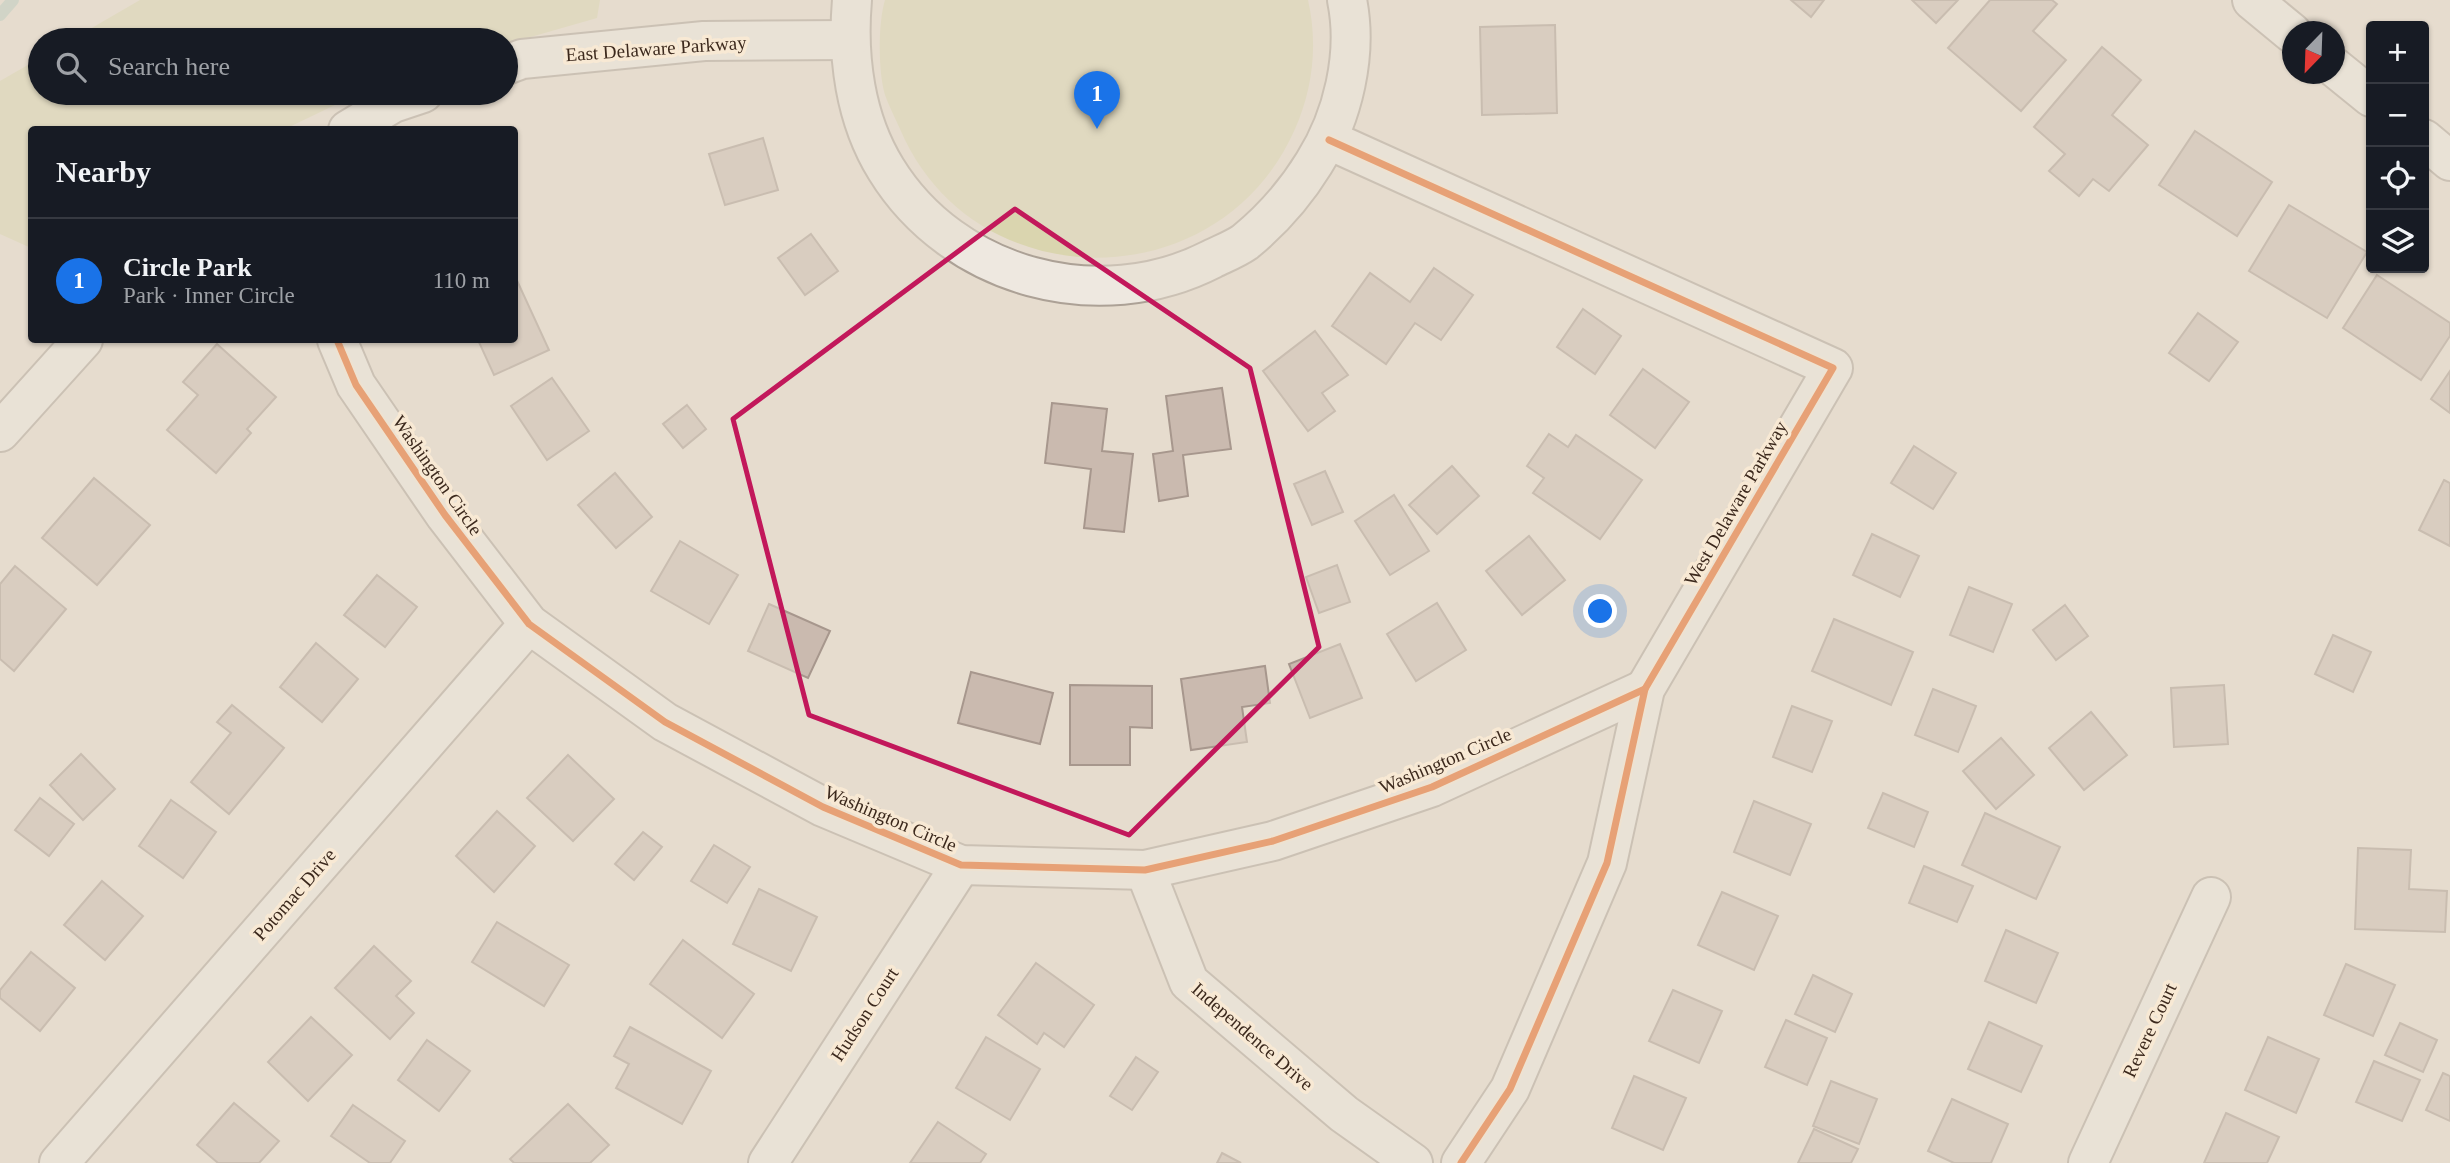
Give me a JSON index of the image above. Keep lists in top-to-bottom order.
{
  "streets": {
    "street": [
      "East Delaware Parkway",
      "Washington Circle",
      "West Delaware Parkway",
      "Potomac Drive",
      "Hudson Court",
      "Revere Court",
      "Independence Drive"
    ]
  },
  "crossings": [
    ["Washington Circle", "West Delaware Parkway"],
    ["Washington Circle", "Potomac Drive"],
    ["Washington Circle", "Hudson Court"],
    ["Washington Circle", "Independence Drive"]
  ],
  "north": "bottom left",
  "page": {
    "map_buttons": ["+", "−"],
    "search": "Search here",
    "pins": "1",
    "heading": "Nearby",
    "list": [
      {
        "mark": "1",
        "name": "Circle Park",
        "note": "Park · Inner Circle",
        "value": "110 m"
      }
    ]
  }
}
